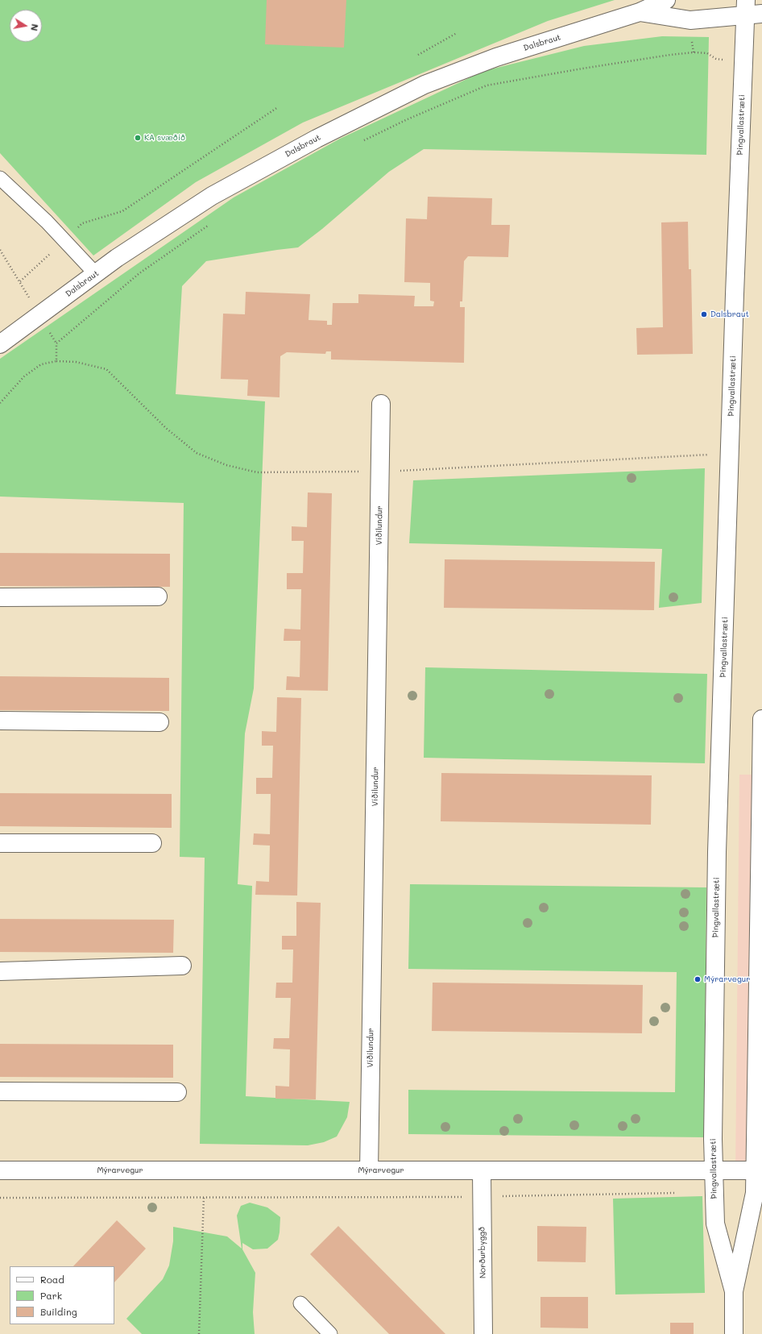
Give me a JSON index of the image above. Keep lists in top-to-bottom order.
{
  "streets": {
    "street": [
      "Dalsbraut",
      "Þingvallastræti",
      "Víðilundur",
      "Mýrarvegur",
      "Norðurbyggð"
    ]
  },
  "crossings": [
    ["Dalsbraut", "Þingvallastræti"],
    ["Þingvallastræti", "Mýrarvegur"],
    ["Víðilundur", "Mýrarvegur"],
    ["Mýrarvegur", "Norðurbyggð"]
  ],
  "places": ["KA svæðið", "Dalsbraut", "Mýrarvegur"],
  "legend": ["Road", "Park", "Building"],
  "north": "right"
}
